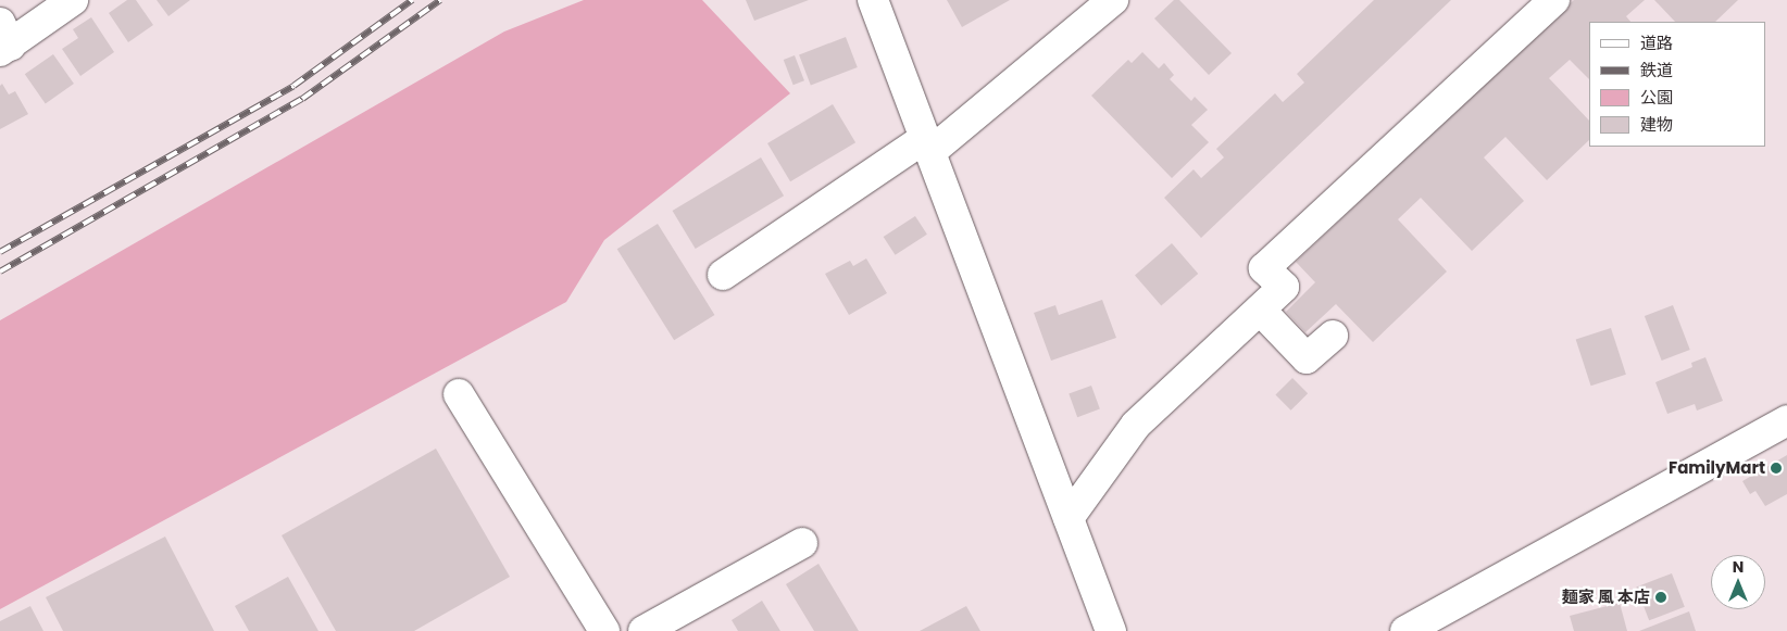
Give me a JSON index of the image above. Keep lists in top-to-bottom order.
{
  "places": ["FamilyMart", "麺家 風 本店"],
  "legend": [
    "道路",
    "鉄道",
    "公園",
    "建物"
  ],
  "north": "top"
}
